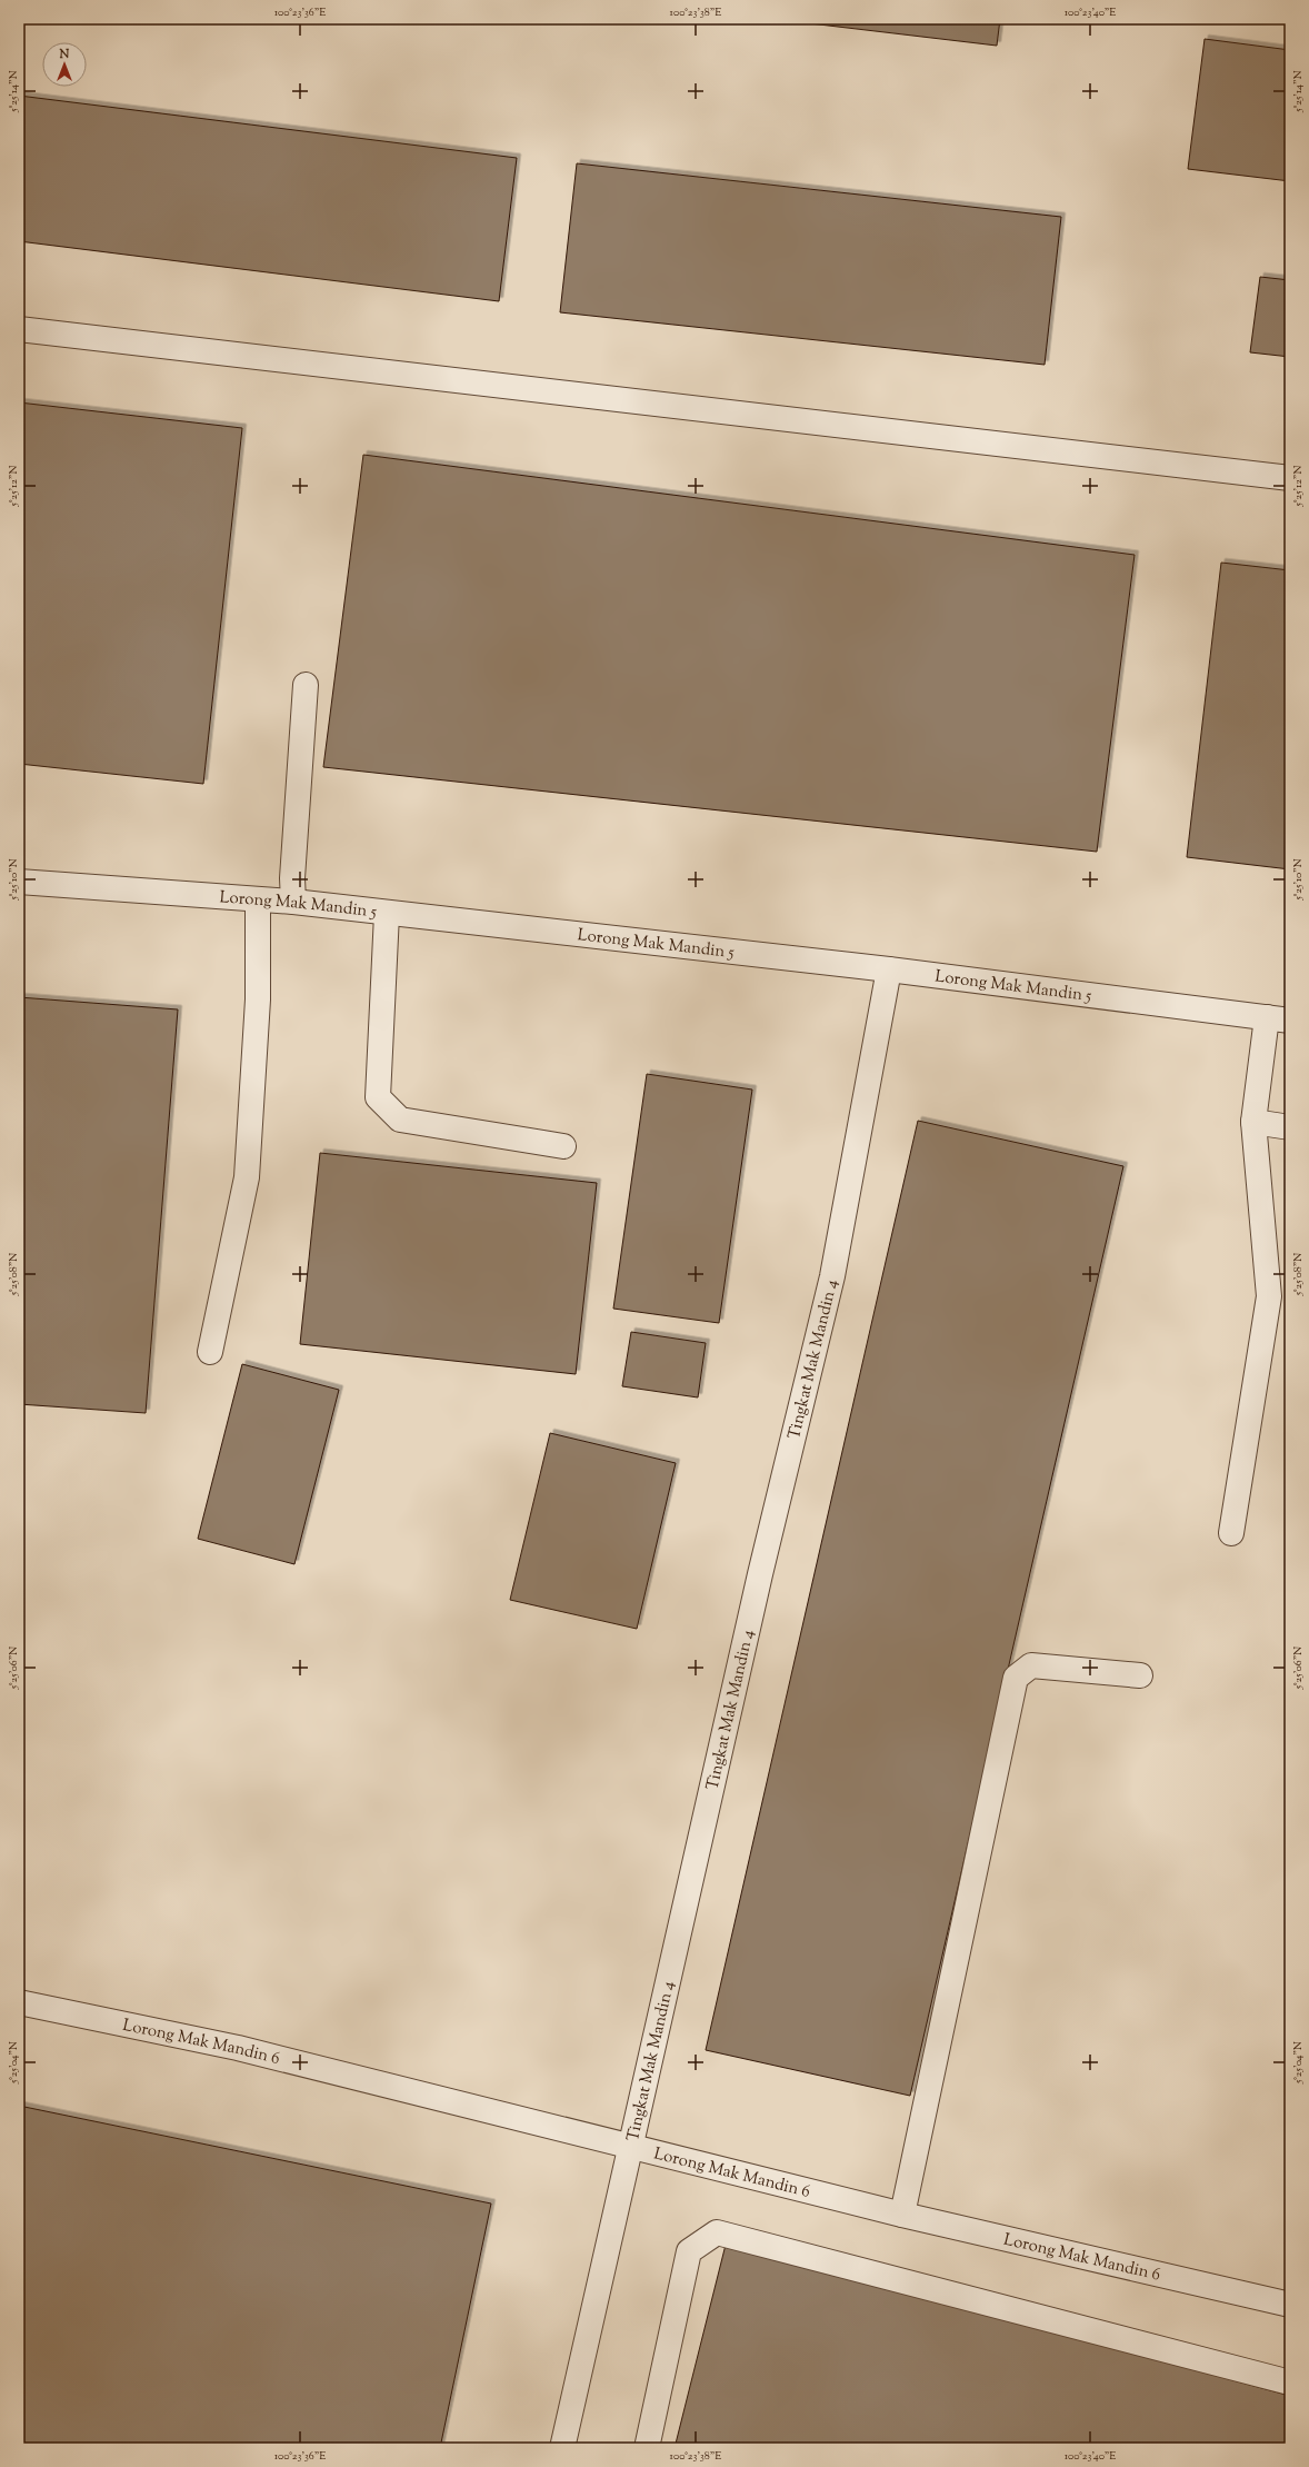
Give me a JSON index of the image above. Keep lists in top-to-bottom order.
{
  "streets": {
    "street": ["Lorong Mak Mandin 5", "Tingkat Mak Mandin 4", "Lorong Mak Mandin 6"]
  },
  "crossings": [
    ["Lorong Mak Mandin 5", "Tingkat Mak Mandin 4"],
    ["Tingkat Mak Mandin 4", "Lorong Mak Mandin 6"]
  ],
  "north": "top",
  "coordinates": [
    "100°23'36\"E",
    "100°23'38\"E",
    "100°23'40\"E",
    "5°25'14\"N",
    "5°25'12\"N",
    "5°25'10\"N",
    "5°25'08\"N",
    "5°25'06\"N",
    "5°25'04\"N"
  ]
}
